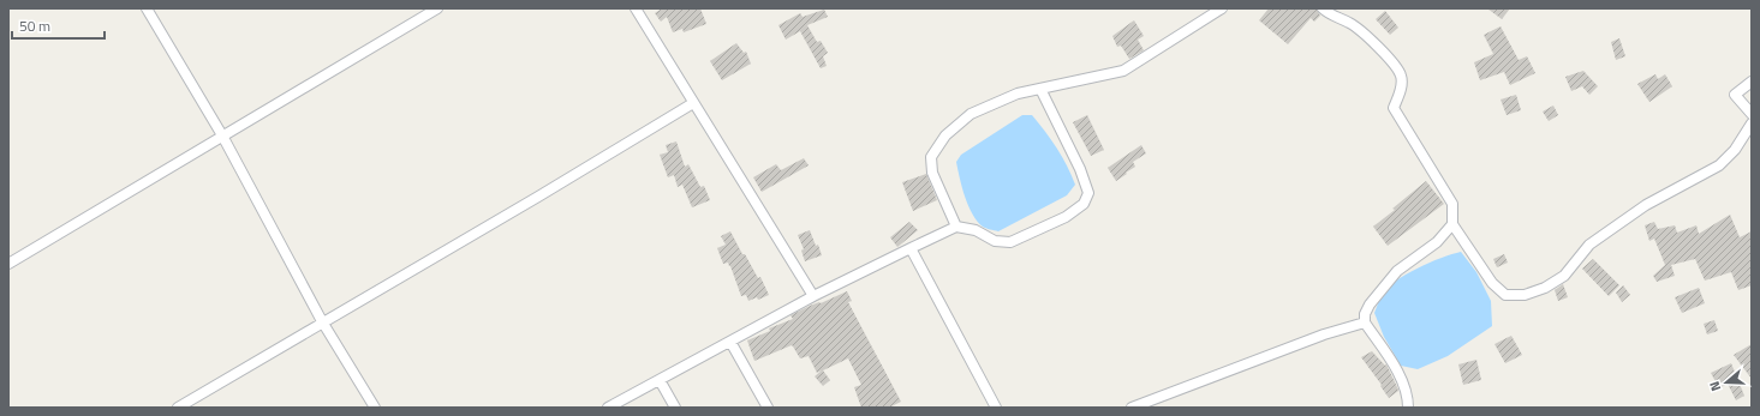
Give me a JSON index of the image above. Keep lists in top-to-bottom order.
{
  "scale_bar": "50 m",
  "north": "left"
}
